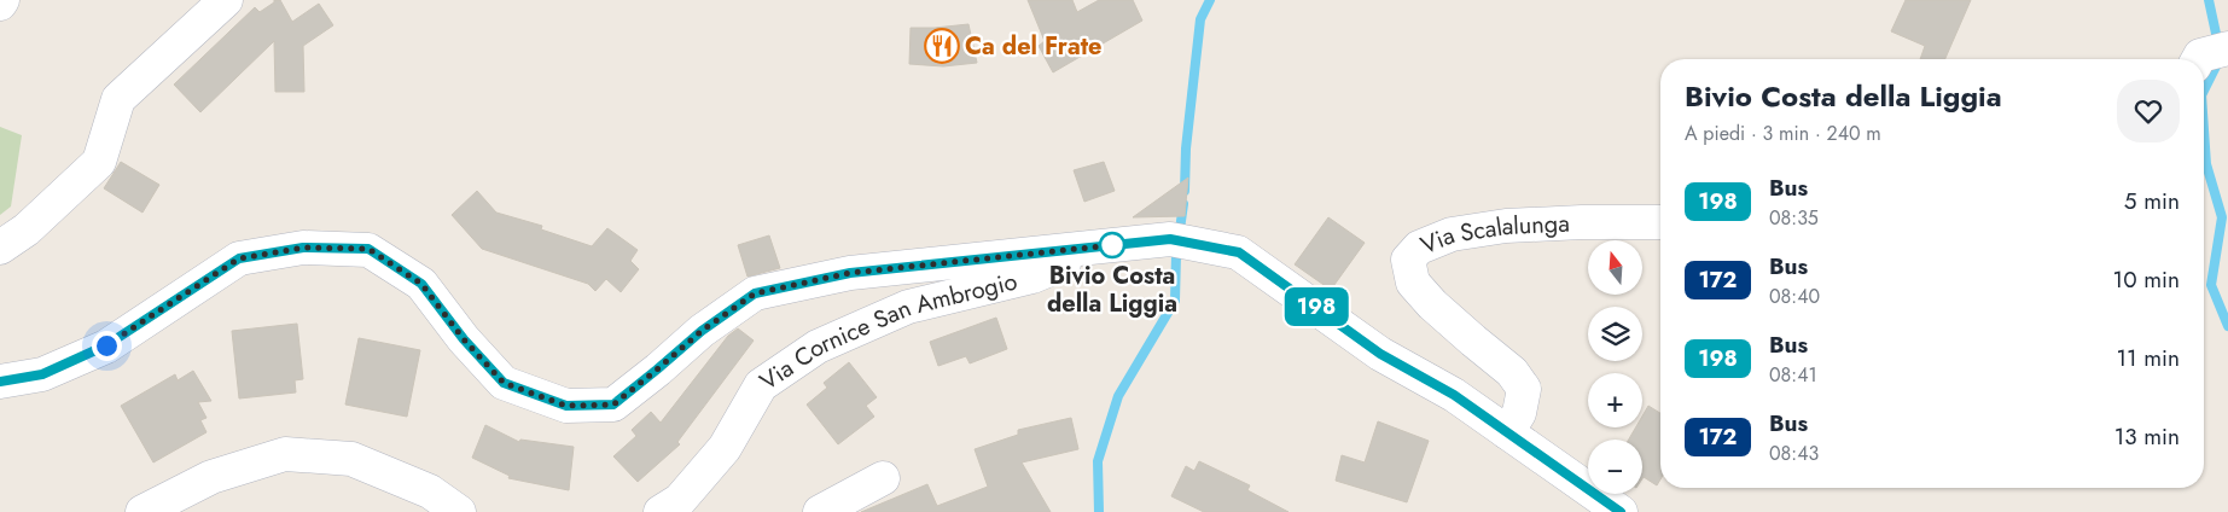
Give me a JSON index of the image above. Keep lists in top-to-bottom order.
{
  "streets": {
    "street": ["Via Scalalunga", "Via Cornice San Ambrogio"]
  },
  "crossings": [
    ["Via Scalalunga", "Via Cornice San Ambrogio"]
  ],
  "places": {
    "restaurant": ["Ca del Frate"],
    "other": ["Bivio Costa della Liggia"]
  },
  "lines": ["bus line 198"],
  "north": "top",
  "page": {
    "on_map": "198",
    "heading": ["Bivio Costa della Liggia", "A piedi · 3 min · 240 m"],
    "list": [
      {
        "mark": "198",
        "name": "Bus",
        "note": "08:35",
        "value": "5 min"
      },
      {
        "mark": "172",
        "name": "Bus",
        "note": "08:40",
        "value": "10 min"
      },
      {
        "mark": "198",
        "name": "Bus",
        "note": "08:41",
        "value": "11 min"
      },
      {
        "mark": "172",
        "name": "Bus",
        "note": "08:43",
        "value": "13 min"
      }
    ],
    "map_buttons": ["+", "−"]
  }
}
